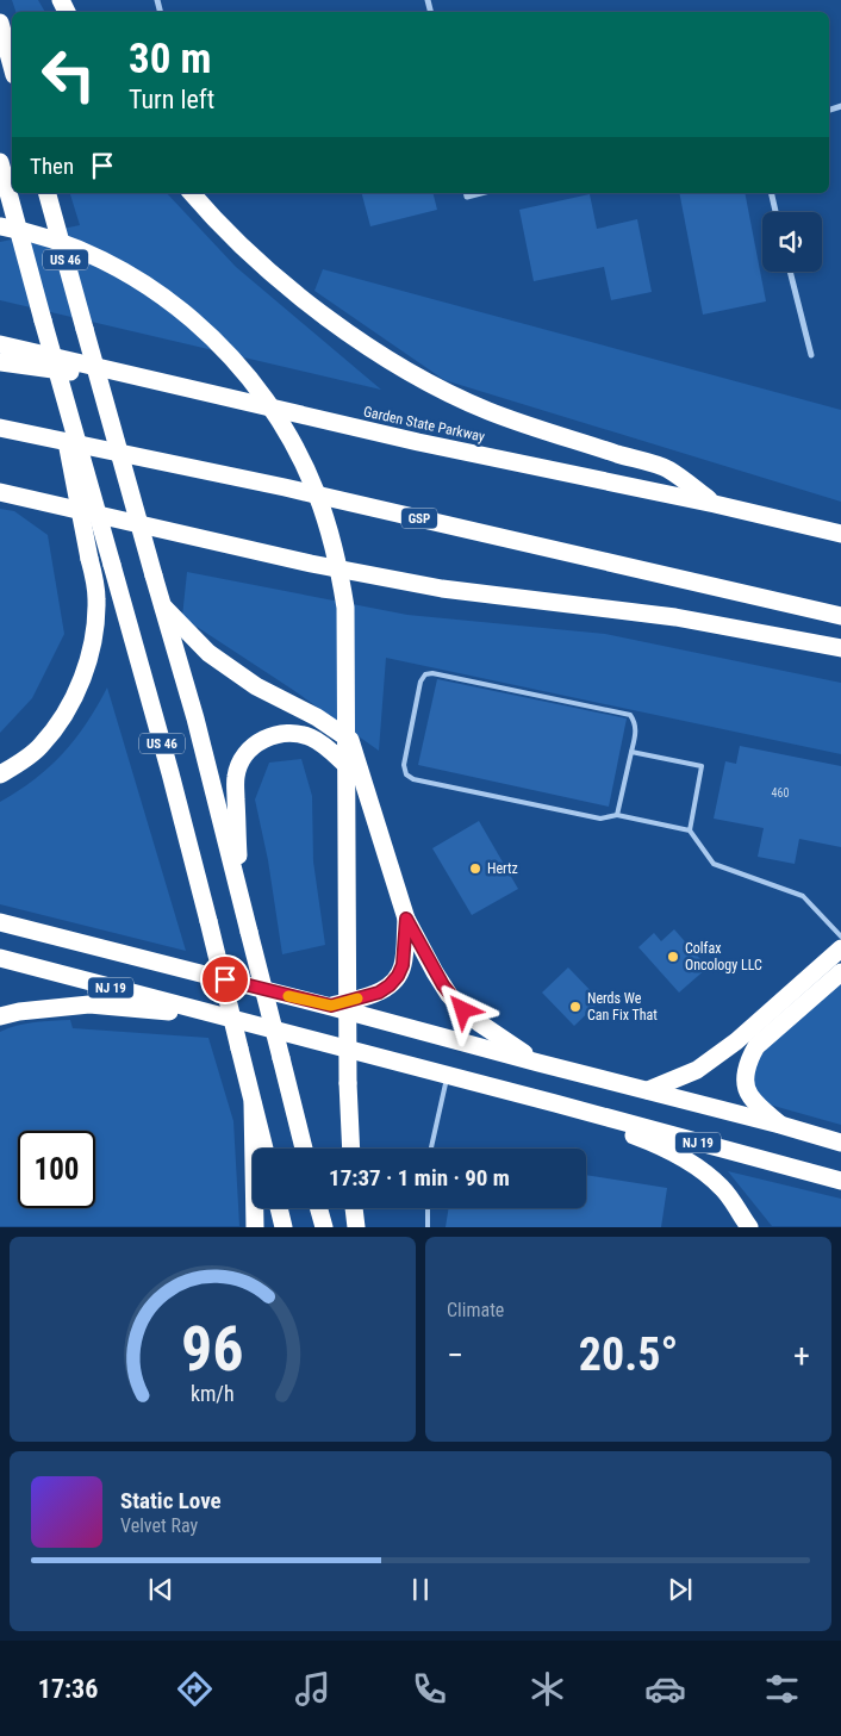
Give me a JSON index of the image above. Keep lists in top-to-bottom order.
{
  "streets": {
    "highway": [
      "US 46",
      "Garden State Parkway",
      "GSP",
      "NJ 19"
    ]
  },
  "places": ["Hertz", "Colfax Oncology LLC", "Nerds We Can Fix That"],
  "house_numbers": ["460"],
  "page": {
    "turn": ["30 m", "Turn left"],
    "then": "Then",
    "limit": "100",
    "trip": "17:37 · 1 min · 90 m",
    "tile": "Climate",
    "heat": ["−", "20.5°", "+"],
    "song": ["Static Love", "Velvet Ray"],
    "tabs": "17:36",
    "gauge": ["96", "km/h"]
  }
}
